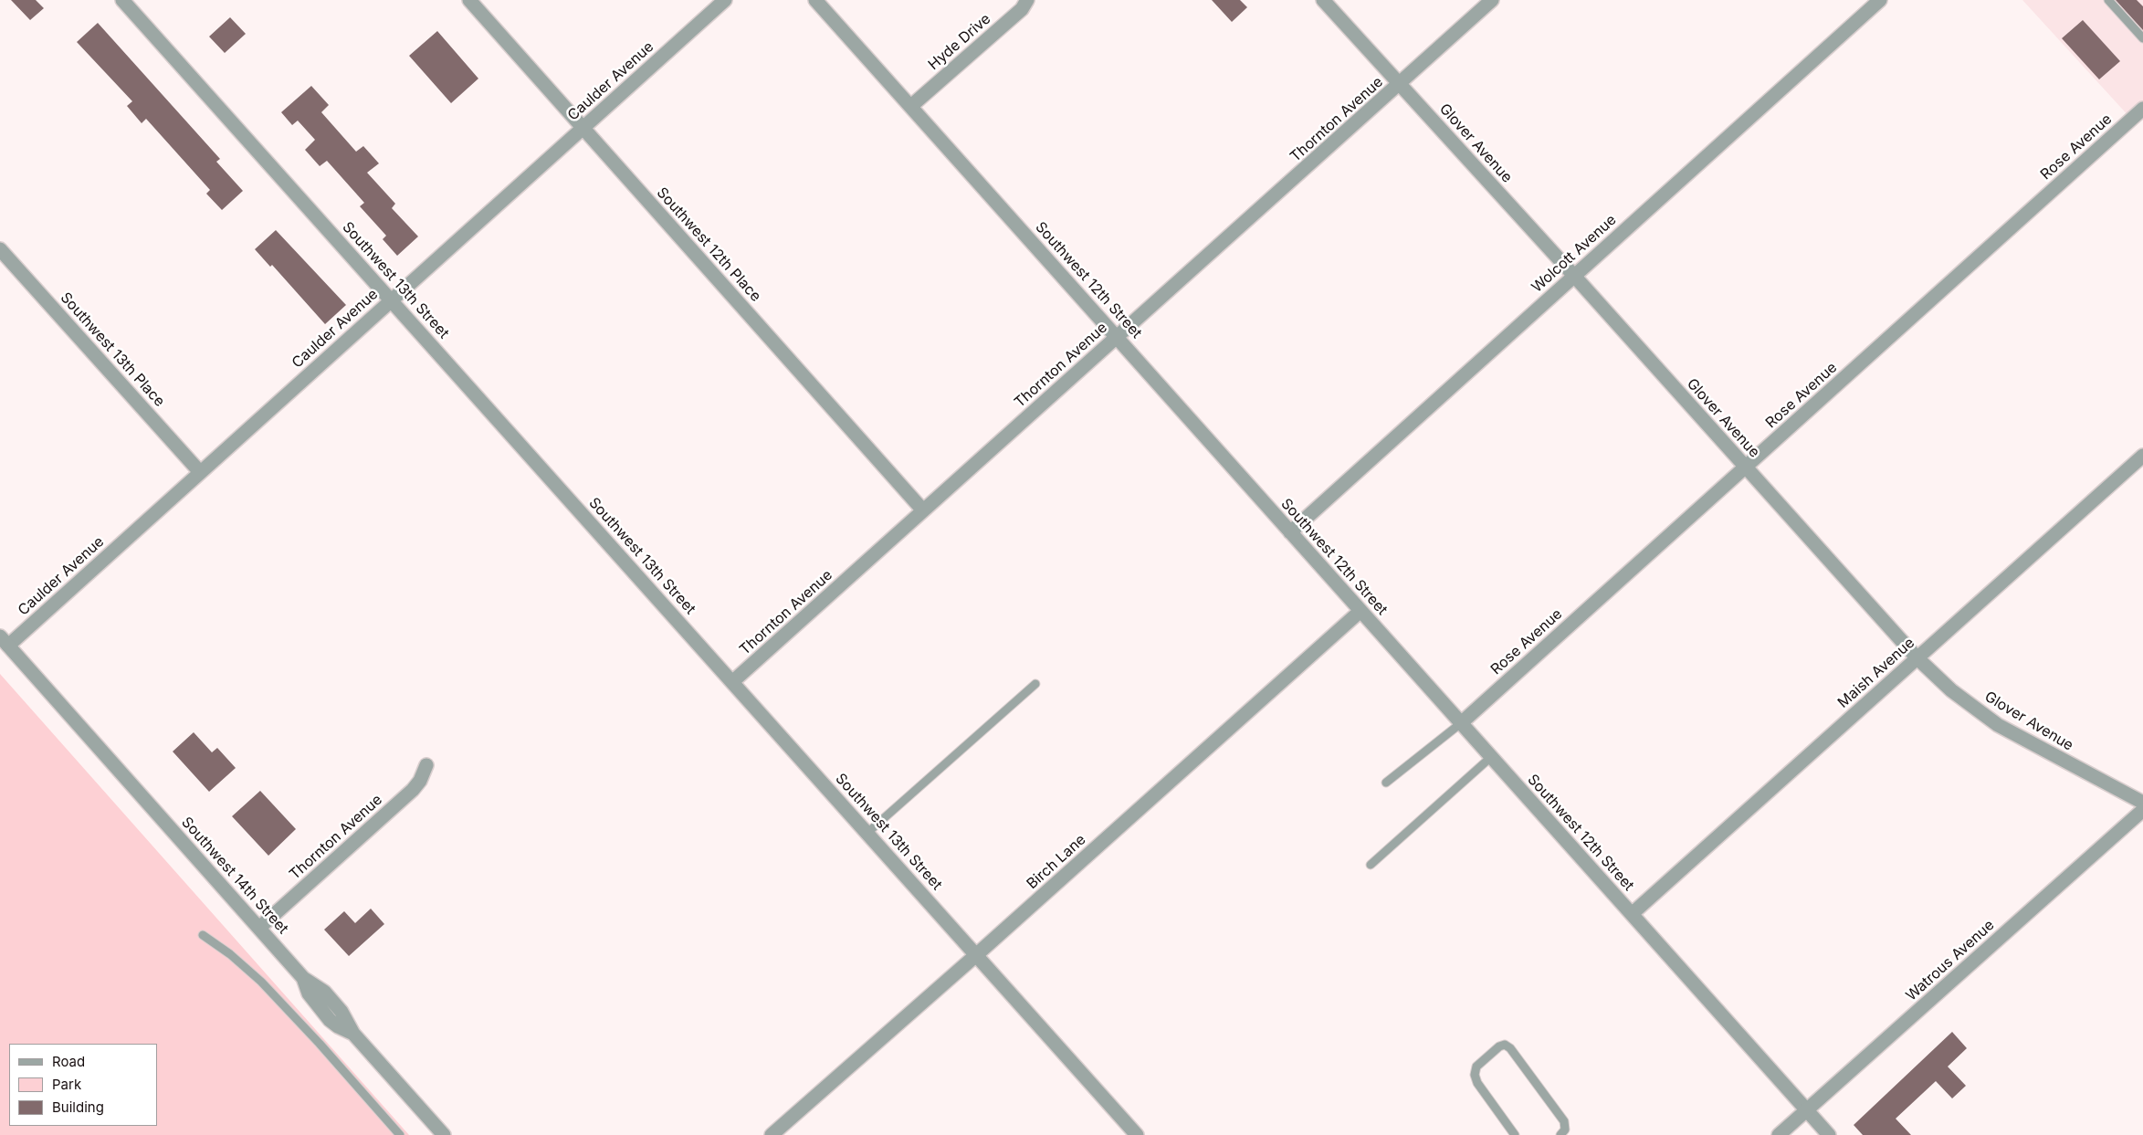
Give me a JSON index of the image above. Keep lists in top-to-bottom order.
{
  "streets": {
    "street": [
      "Hyde Drive",
      "Caulder Avenue",
      "Thornton Avenue",
      "Glover Avenue",
      "Rose Avenue",
      "Southwest 12th Place",
      "Wolcott Avenue",
      "Southwest 13th Street",
      "Southwest 12th Street",
      "Southwest 13th Place",
      "Maish Avenue",
      "Birch Lane",
      "Southwest 14th Street",
      "Watrous Avenue"
    ]
  },
  "crossings": [
    ["Hyde Drive", "Southwest 12th Street"],
    ["Caulder Avenue", "Southwest 12th Place"],
    ["Caulder Avenue", "Southwest 13th Street"],
    ["Caulder Avenue", "Southwest 13th Place"],
    ["Caulder Avenue", "Southwest 14th Street"],
    ["Thornton Avenue", "Glover Avenue"],
    ["Thornton Avenue", "Southwest 12th Place"],
    ["Thornton Avenue", "Southwest 13th Street"],
    ["Thornton Avenue", "Southwest 12th Street"],
    ["Thornton Avenue", "Southwest 14th Street"],
    ["Glover Avenue", "Rose Avenue"],
    ["Glover Avenue", "Wolcott Avenue"],
    ["Glover Avenue", "Maish Avenue"],
    ["Rose Avenue", "Southwest 12th Street"],
    ["Wolcott Avenue", "Southwest 12th Street"],
    ["Southwest 13th Street", "Birch Lane"],
    ["Southwest 12th Street", "Maish Avenue"],
    ["Southwest 12th Street", "Birch Lane"],
    ["Southwest 12th Street", "Watrous Avenue"]
  ],
  "legend": ["Road", "Park", "Building"]
}
